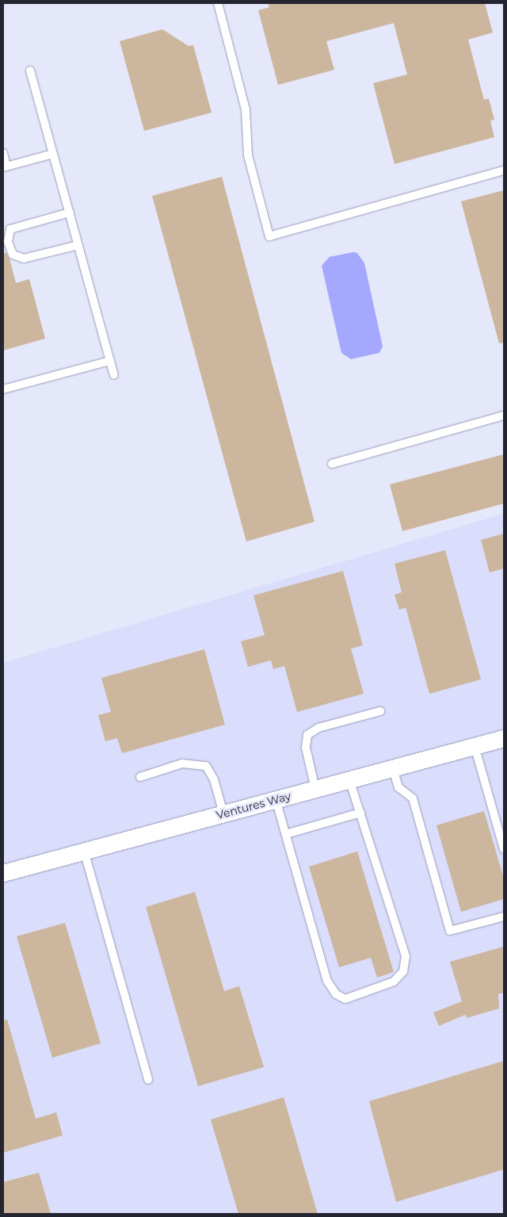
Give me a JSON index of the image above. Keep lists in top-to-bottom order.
{
  "streets": {
    "street": ["Ventures Way"]
  }
}
